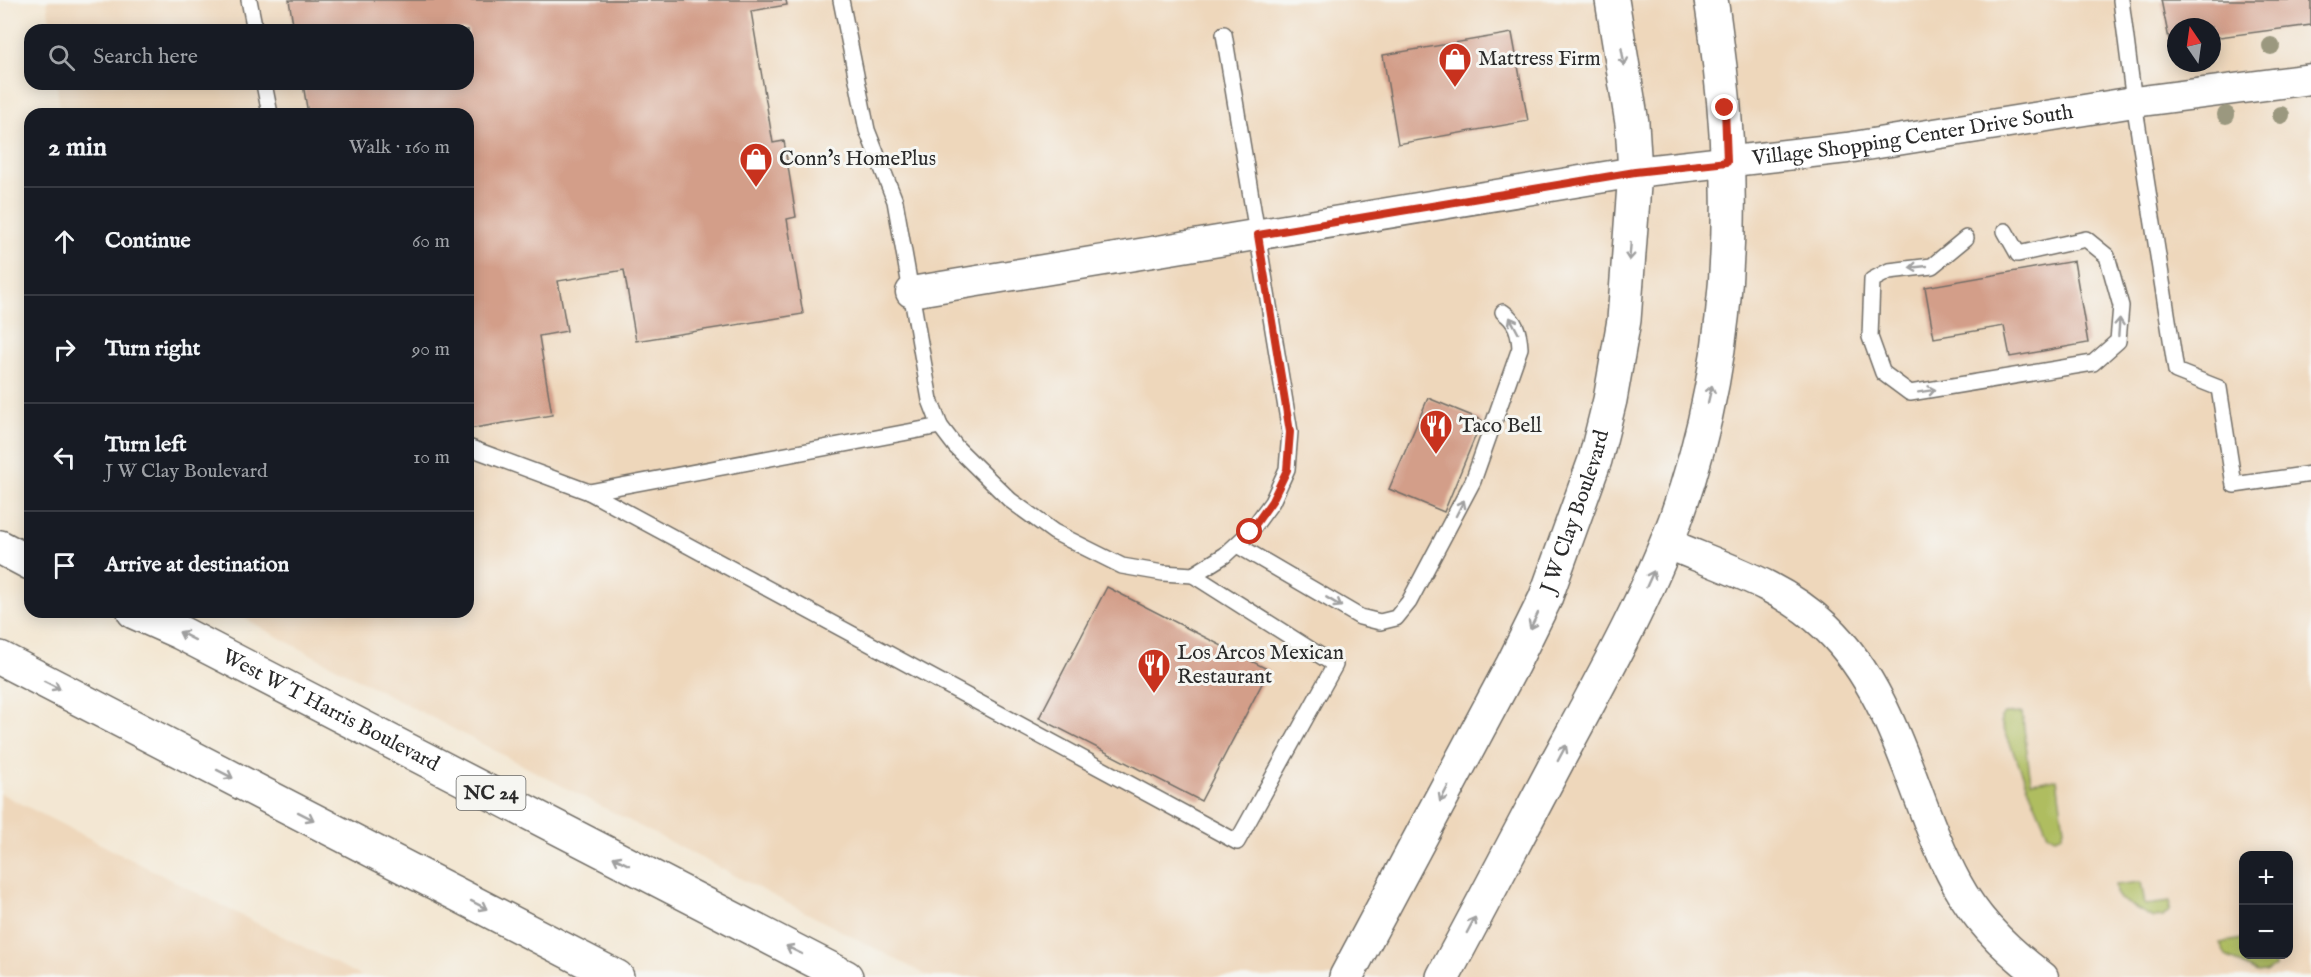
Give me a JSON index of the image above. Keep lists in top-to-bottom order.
{
  "streets": {
    "street": [
      "Village Shopping Center Drive South",
      "J W Clay Boulevard",
      "West W T Harris Boulevard",
      "NC 24"
    ]
  },
  "crossings": [
    ["Village Shopping Center Drive South", "J W Clay Boulevard"]
  ],
  "places": {
    "shop": ["Mattress Firm", "Conn's HomePlus"],
    "restaurant": ["Taco Bell", "Los Arcos Mexican Restaurant"]
  },
  "north": "top",
  "page": {
    "search": "Search here",
    "heading": ["2 min", "Walk · 160 m"],
    "list": [
      ["Continue", "60 m"],
      ["Turn right", "90 m"],
      ["Turn left", "J W Clay Boulevard", "10 m"],
      "Arrive at destination"
    ],
    "map_buttons": ["+", "−"]
  }
}
